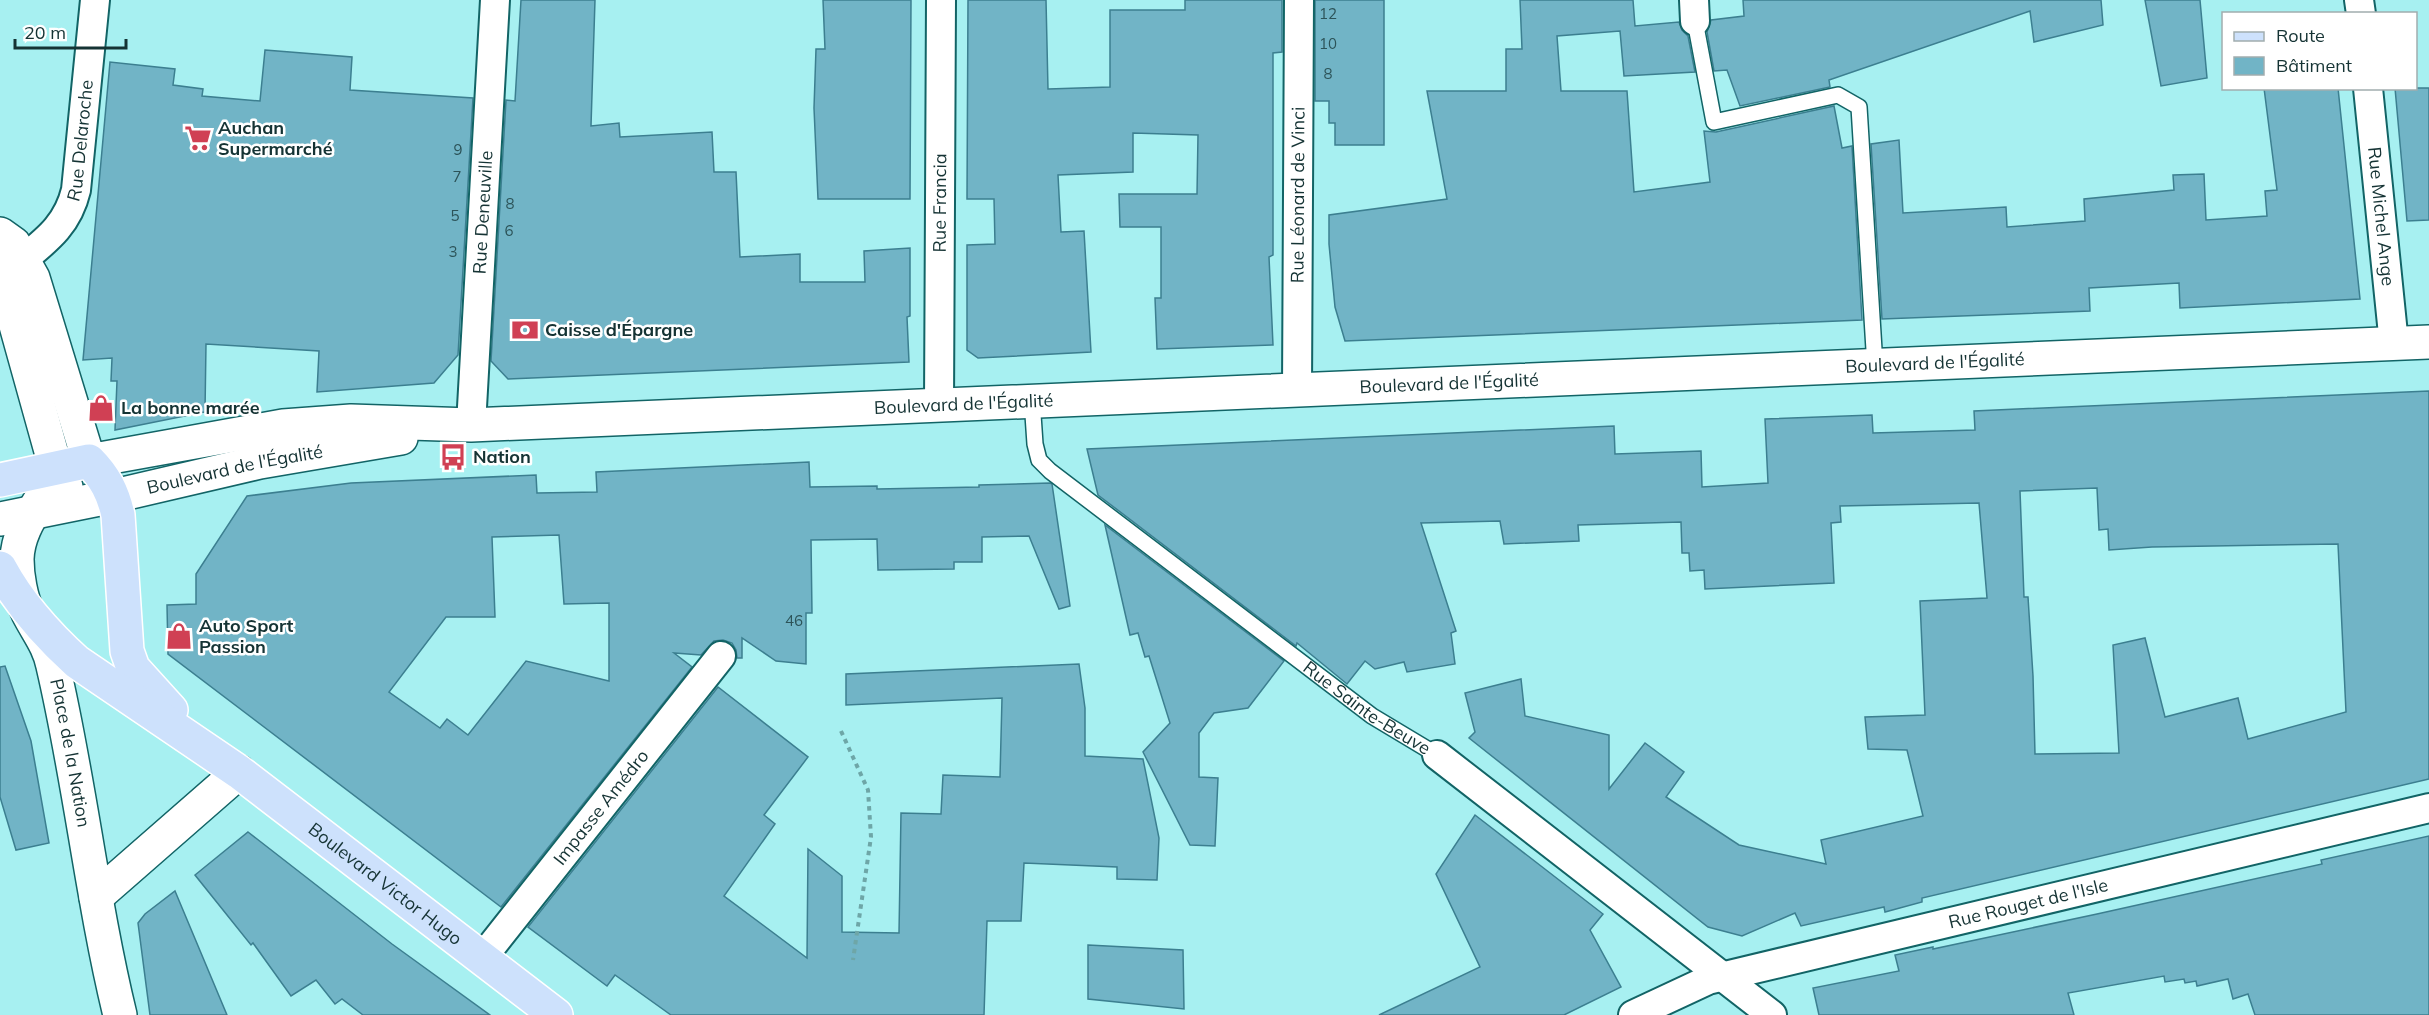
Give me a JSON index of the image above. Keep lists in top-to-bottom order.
{
  "streets": {
    "main road": ["Boulevard de l'Égalité", "Place de la Nation", "Boulevard Victor Hugo"],
    "street": [
      "Rue Delaroche",
      "Rue Léonard de Vinci",
      "Rue Francia",
      "Rue Deneuville",
      "Rue Michel Ange",
      "Rue Sainte-Beuve",
      "Impasse Amédro",
      "Rue Rouget de l'Isle"
    ]
  },
  "crossings": [
    ["Rue Léonard de Vinci", "Boulevard de l'Égalité"],
    ["Rue Francia", "Boulevard de l'Égalité"],
    ["Rue Deneuville", "Boulevard de l'Égalité"],
    ["Rue Michel Ange", "Boulevard de l'Égalité"],
    ["Boulevard de l'Égalité", "Rue Sainte-Beuve"],
    ["Boulevard de l'Égalité", "Place de la Nation"],
    ["Boulevard de l'Égalité", "Boulevard Victor Hugo"],
    ["Rue Sainte-Beuve", "Rue Rouget de l'Isle"],
    ["Place de la Nation", "Boulevard Victor Hugo"],
    ["Impasse Amédro", "Boulevard Victor Hugo"]
  ],
  "places": {
    "supermarket": ["Auchan Supermarché"],
    "bank": ["Caisse d'Épargne"],
    "shop": ["La bonne marée", "Auto Sport Passion"],
    "bus stop": ["Nation"]
  },
  "house_numbers": [
    "12",
    "10",
    "8",
    "9",
    "7",
    "8",
    "5",
    "6",
    "3",
    "46"
  ],
  "legend": ["Route", "Bâtiment"],
  "scale_bar": "20 m"
}
